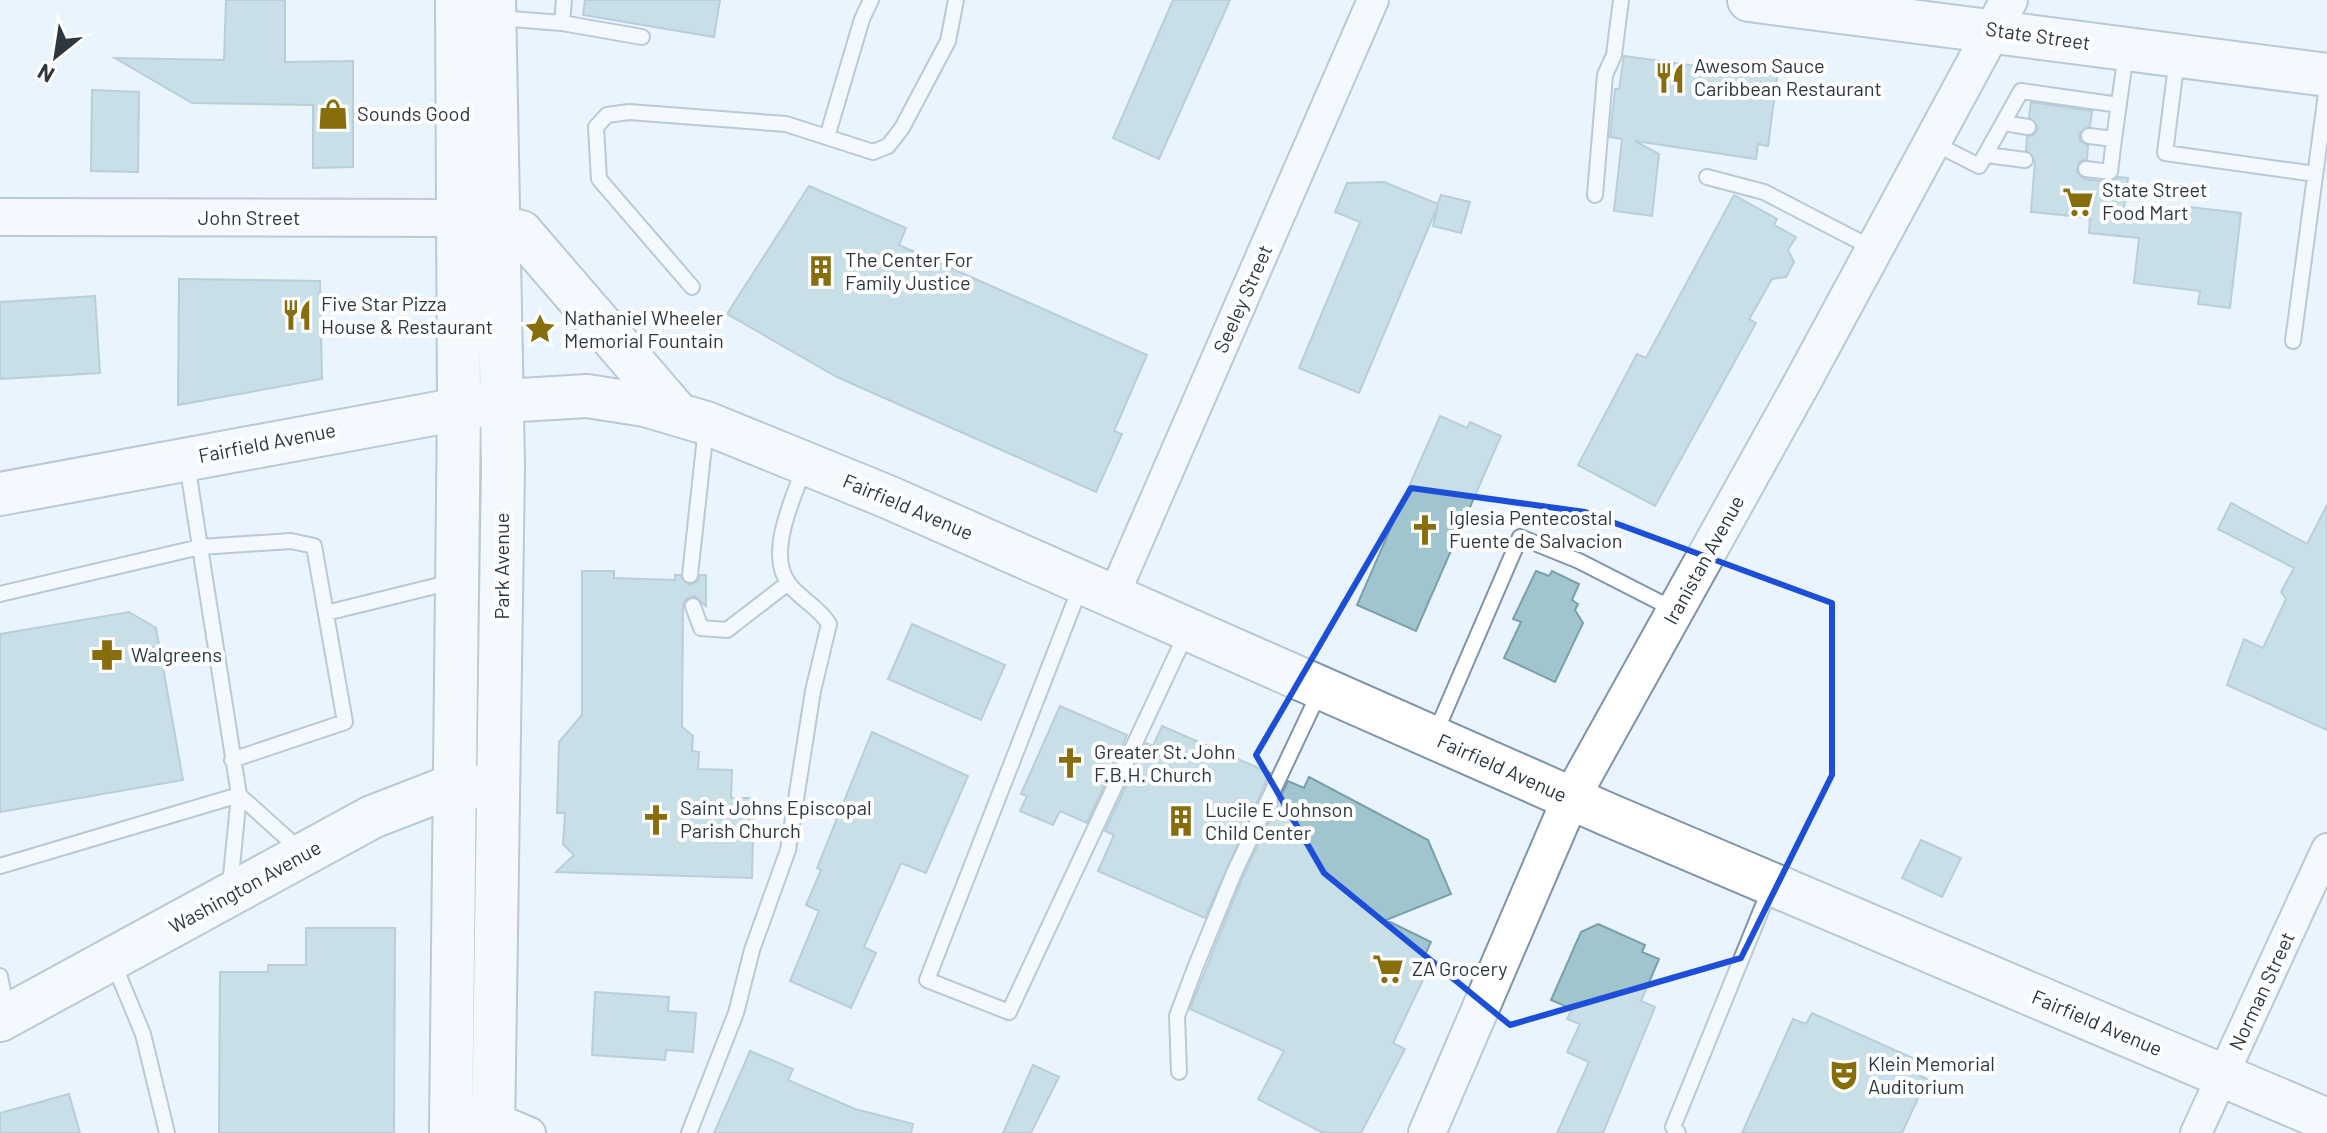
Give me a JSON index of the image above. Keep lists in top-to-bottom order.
{
  "streets": {
    "main road": [
      "State Street",
      "Fairfield Avenue",
      "Park Avenue",
      "Washington Avenue"
    ],
    "street": [
      "John Street",
      "Seeley Street",
      "Iranistan Avenue",
      "Norman Street"
    ]
  },
  "crossings": [
    ["State Street", "Iranistan Avenue"],
    ["John Street", "Fairfield Avenue"],
    ["John Street", "Park Avenue"],
    ["Seeley Street", "Fairfield Avenue"],
    ["Fairfield Avenue", "Iranistan Avenue"],
    ["Fairfield Avenue", "Park Avenue"],
    ["Fairfield Avenue", "Norman Street"],
    ["Park Avenue", "Washington Avenue"]
  ],
  "places": {
    "restaurant": ["Awesom Sauce Caribbean Restaurant", "Five Star Pizza House & Restaurant"],
    "shop": ["Sounds Good"],
    "supermarket": ["State Street Food Mart", "ZA Grocery"],
    "building": ["The Center For Family Justice", "Lucile E Johnson Child Center"],
    "place": ["Nathaniel Wheeler Memorial Fountain"],
    "church": ["Iglesia Pentecostal Fuente de Salvacion", "Greater St. John F.B.H. Church", "Saint Johns Episcopal Parish Church"],
    "pharmacy": ["Walgreens"],
    "theatre": ["Klein Memorial Auditorium"]
  },
  "north": "bottom left"
}
